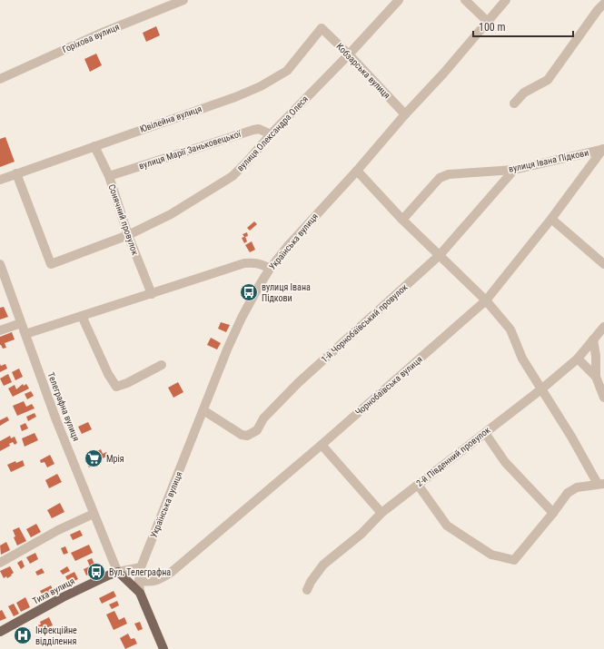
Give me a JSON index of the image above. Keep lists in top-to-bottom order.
{
  "streets": {
    "main road": ["Телеграфна вулиця", "Тиха вулиця"],
    "street": [
      "Горіхова вулиця",
      "Кобзарська вулиця",
      "Ювілейна вулиця",
      "вулиця Олександра Олеся",
      "вулиця Марії Заньковецької",
      "вулиця Івана Підкови",
      "Сонячний провулок",
      "Українська вулиця",
      "1-й Чорнобаївський провулок",
      "Чорнобаївська вулиця",
      "2-й Південний провулок"
    ]
  },
  "crossings": [
    ["Кобзарська вулиця", "Ювілейна вулиця"],
    ["Кобзарська вулиця", "вулиця Олександра Олеся"],
    ["Кобзарська вулиця", "Українська вулиця"],
    ["Ювілейна вулиця", "вулиця Олександра Олеся"],
    ["Ювілейна вулиця", "Сонячний провулок"],
    ["вулиця Олександра Олеся", "вулиця Марії Заньковецької"],
    ["вулиця Олександра Олеся", "Сонячний провулок"],
    ["вулиця Марії Заньковецької", "Сонячний провулок"],
    ["вулиця Івана Підкови", "1-й Чорнобаївський провулок"],
    ["вулиця Івана Підкови", "Чорнобаївська вулиця"],
    ["Українська вулиця", "1-й Чорнобаївський провулок"],
    ["Українська вулиця", "Чорнобаївська вулиця"],
    ["Українська вулиця", "Телеграфна вулиця"],
    ["Телеграфна вулиця", "Тиха вулиця"]
  ],
  "places": {
    "bus stop": ["вулиця Івана Підкови", "Вул. Телеграфна"],
    "supermarket": ["Мрія"],
    "hospital": ["Інфекційне відділення"]
  },
  "scale_bar": "100 m"
}
